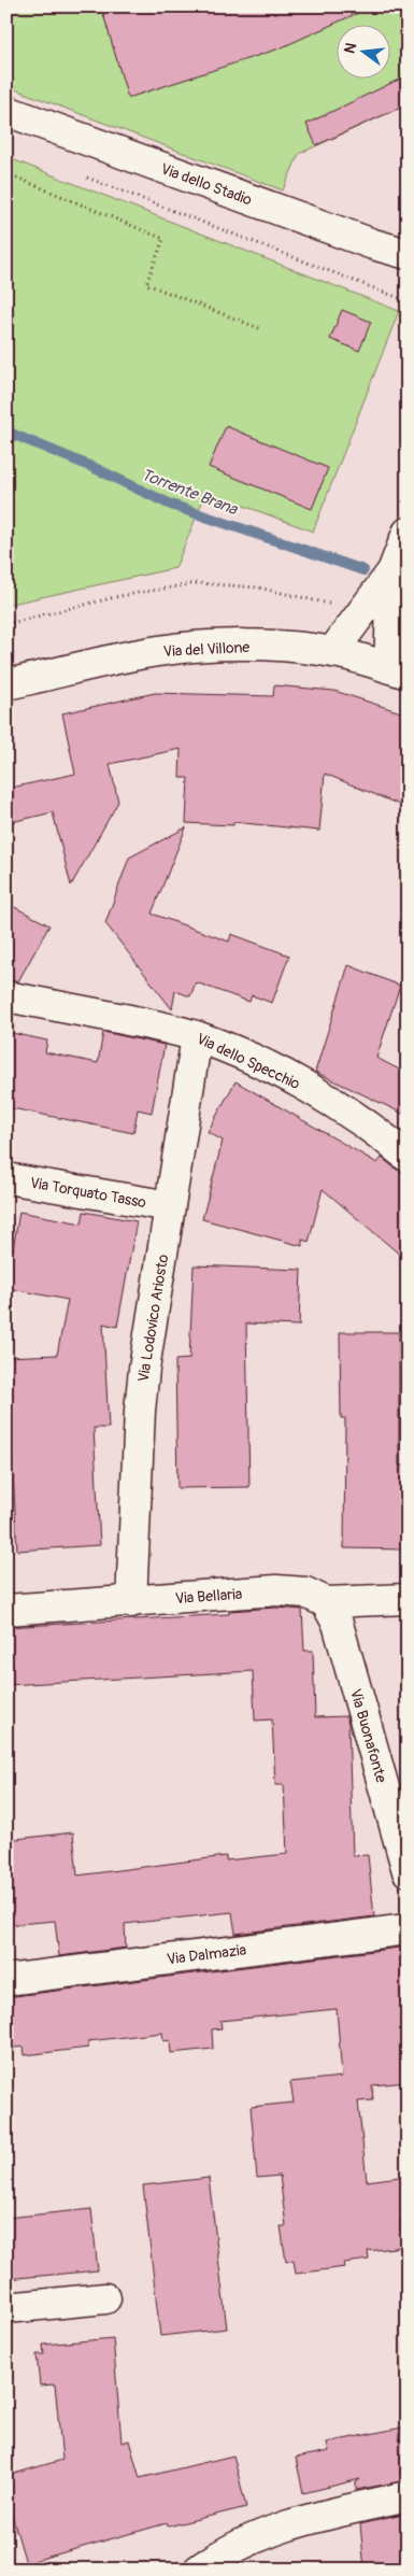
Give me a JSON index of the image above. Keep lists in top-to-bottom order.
{
  "streets": {
    "street": [
      "Via dello Stadio",
      "Via del Villone",
      "Via dello Specchio",
      "Via Torquato Tasso",
      "Via Lodovico Ariosto",
      "Via Bellaria",
      "Via Buonafonte",
      "Via Dalmazia"
    ]
  },
  "crossings": [
    ["Via dello Specchio", "Via Lodovico Ariosto"],
    ["Via Torquato Tasso", "Via Lodovico Ariosto"],
    ["Via Lodovico Ariosto", "Via Bellaria"],
    ["Via Bellaria", "Via Buonafonte"]
  ],
  "water": ["Torrente Brana"],
  "north": "left"
}
